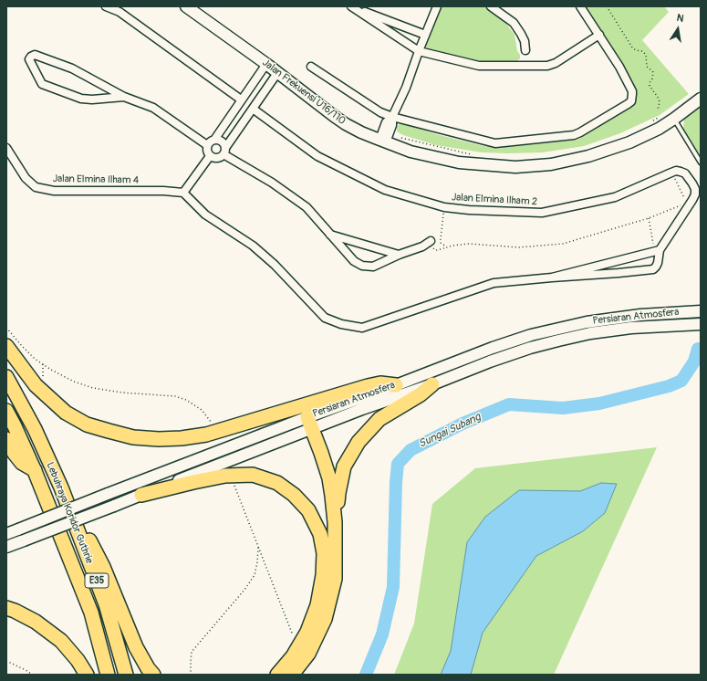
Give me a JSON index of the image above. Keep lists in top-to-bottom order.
{
  "streets": {
    "highway": ["Lebuhraya Koridor Guthrie", "E35"],
    "main road": ["Jalan Frekuensi U16/110", "Persiaran Atmosfera"],
    "street": ["Jalan Elmina Ilham 4", "Jalan Elmina Ilham 2"]
  },
  "water": ["Sungai Subang"],
  "north": "top"
}
